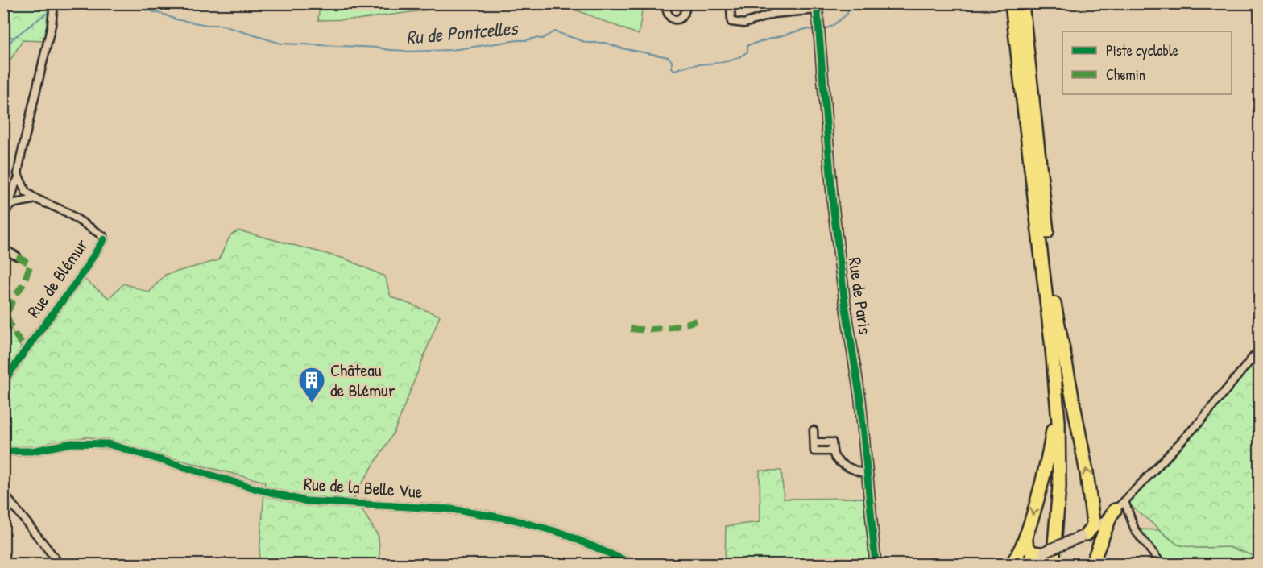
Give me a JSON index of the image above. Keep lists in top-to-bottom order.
{
  "streets": {
    "street": ["Rue de Blémur", "Rue de Paris", "Rue de la Belle Vue"]
  },
  "water": ["Ru de Pontcelles"],
  "places": {
    "building": ["Château de Blémur"]
  },
  "legend": ["Piste cyclable", "Chemin"]
}
